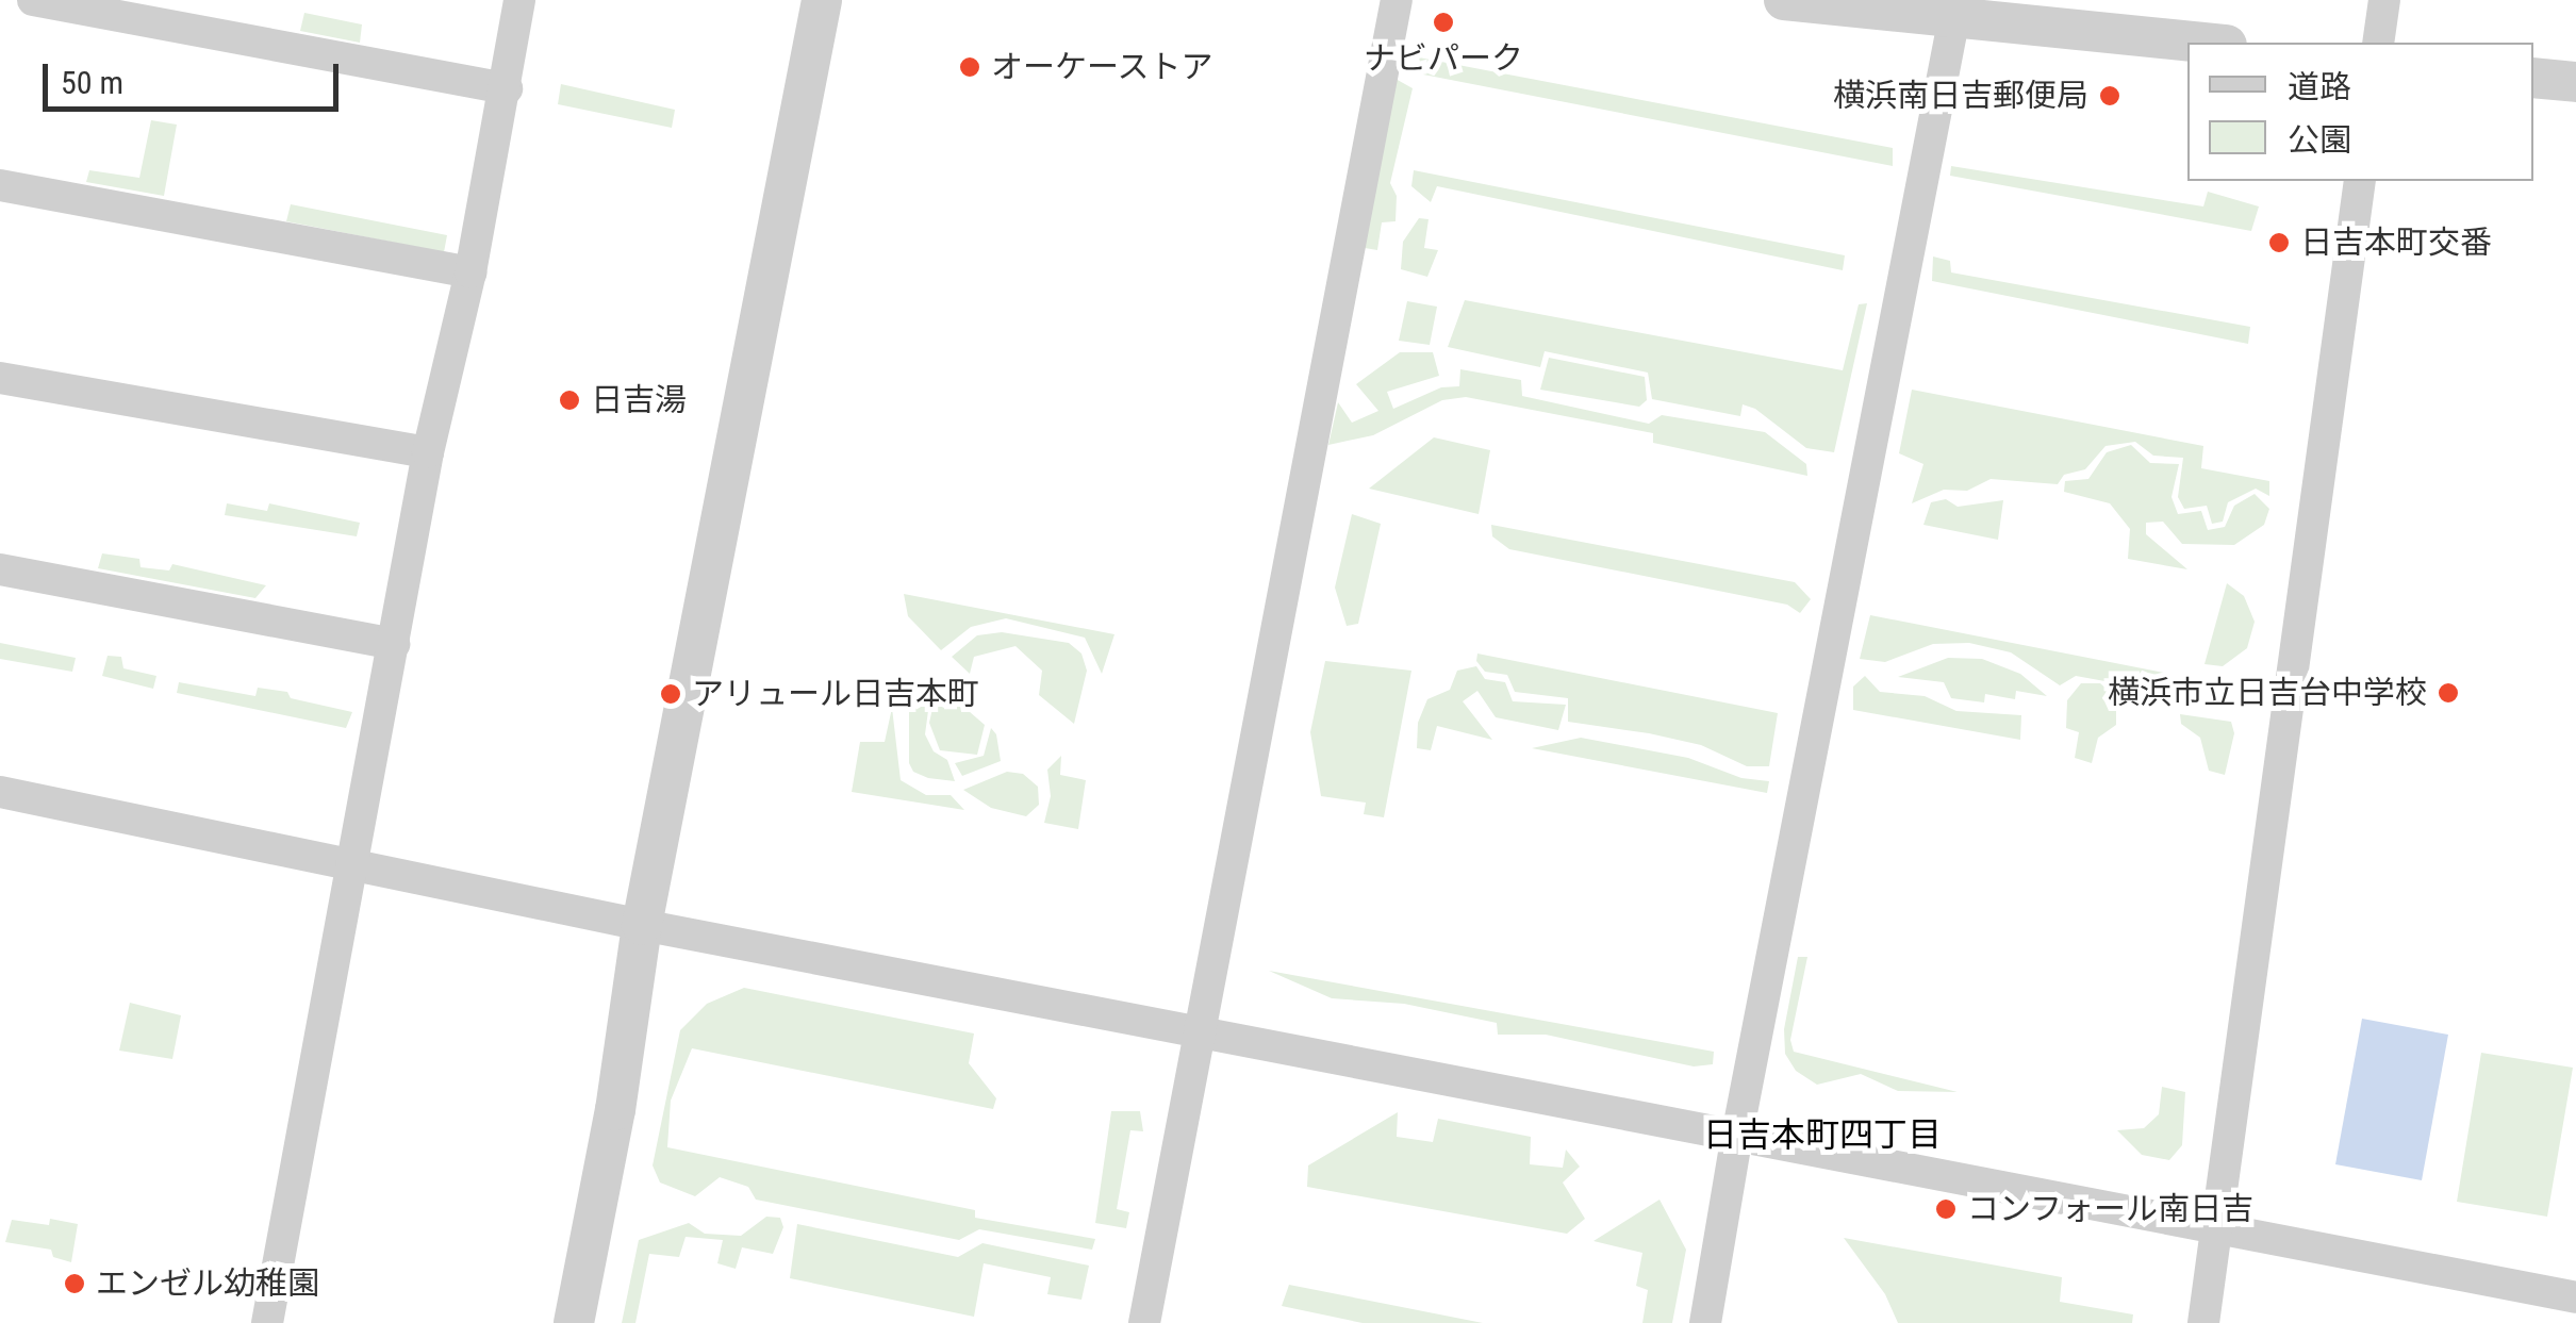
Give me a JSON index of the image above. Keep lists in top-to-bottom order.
{
  "districts": ["日吉本町四丁目"],
  "places": [
    "ナビパーク",
    "オーケーストア",
    "横浜南日吉郵便局",
    "日吉本町交番",
    "日吉湯",
    "横浜市立日吉台中学校",
    "アリュール日吉本町",
    "コンフォール南日吉",
    "エンゼル幼稚園"
  ],
  "legend": ["道路", "公園"],
  "scale_bar": "50 m"
}
